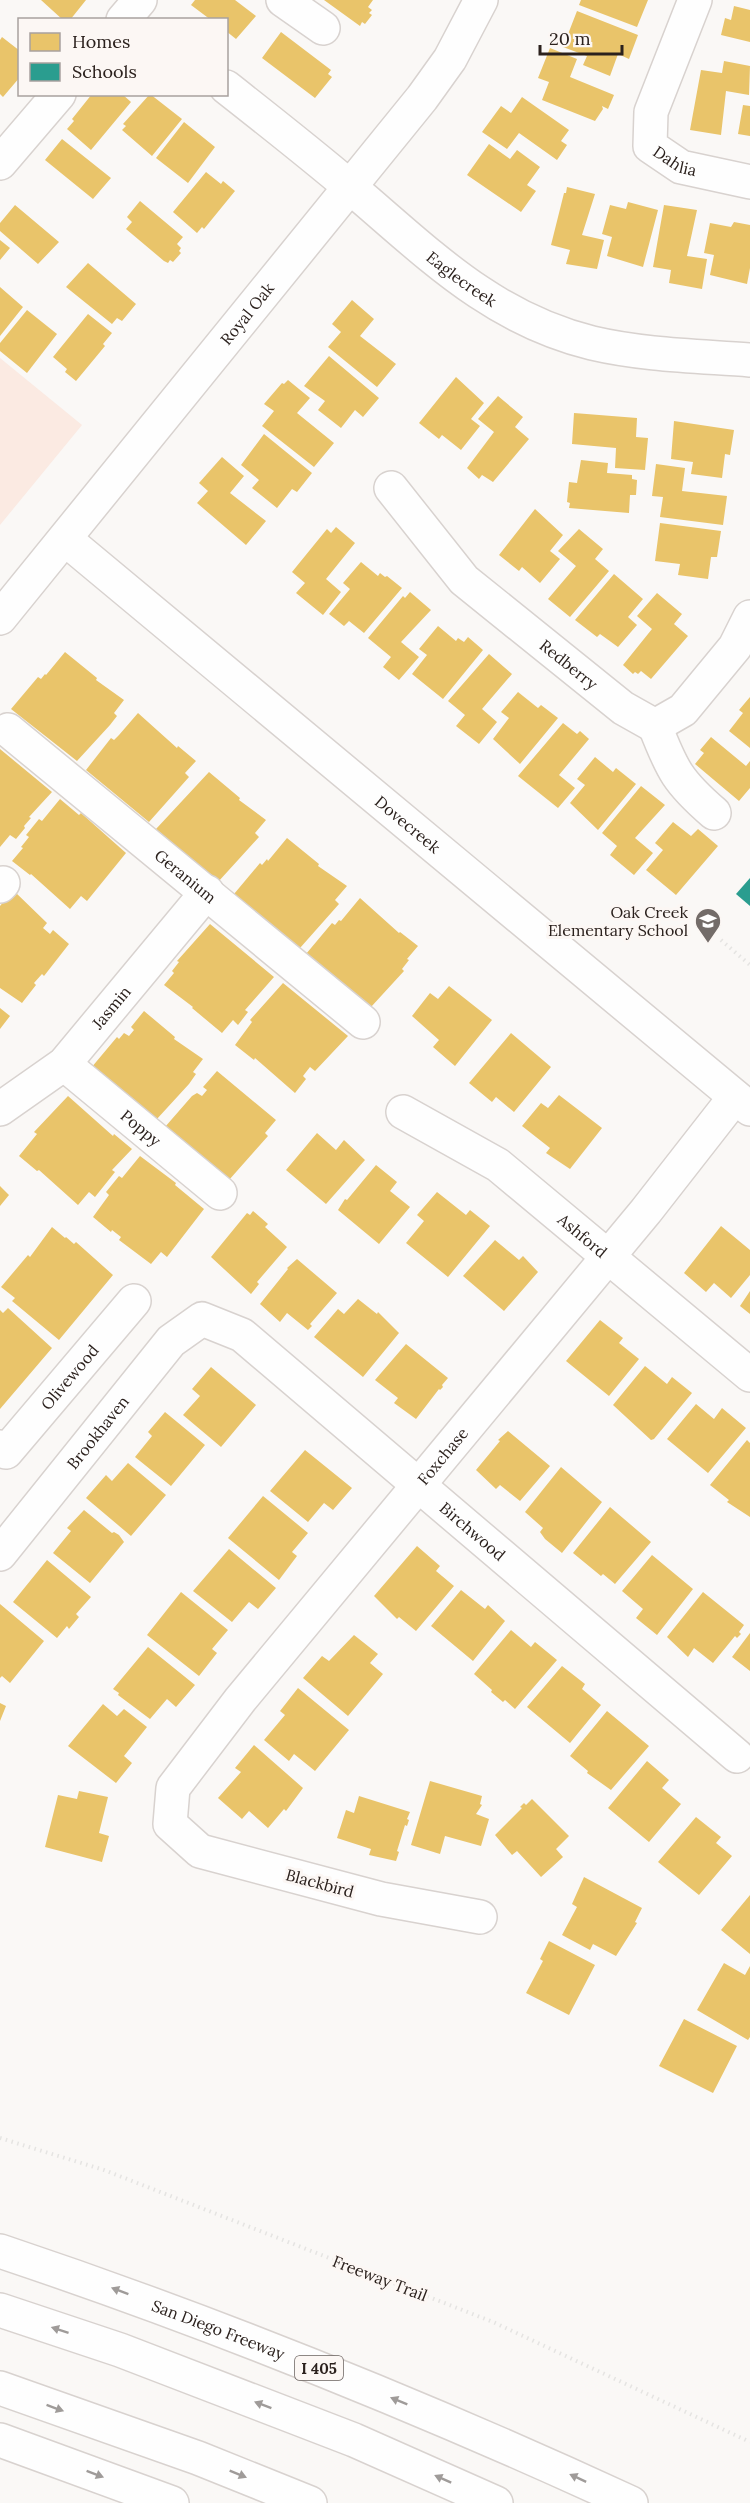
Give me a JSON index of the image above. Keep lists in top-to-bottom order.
{
  "streets": {
    "main road": [
      "Dahlia",
      "Eaglecreek",
      "Royal Oak",
      "Redberry",
      "Dovecreek",
      "Geranium",
      "Jasmin",
      "Poppy",
      "Ashford",
      "Olivewood",
      "Brookhaven",
      "Foxchase",
      "Birchwood",
      "Blackbird",
      "San Diego Freeway",
      "I 405"
    ],
    "path": ["Freeway Trail"]
  },
  "crossings": [
    ["Eaglecreek", "Royal Oak"],
    ["Royal Oak", "Dovecreek"],
    ["Dovecreek", "Foxchase"],
    ["Geranium", "Jasmin"],
    ["Jasmin", "Poppy"],
    ["Ashford", "Foxchase"],
    ["Brookhaven", "Birchwood"],
    ["Foxchase", "Birchwood"],
    ["Foxchase", "Blackbird"]
  ],
  "places": {
    "school or university": ["Oak Creek Elementary School"]
  },
  "legend": ["Homes", "Schools"],
  "scale_bar": "20 m"
}
